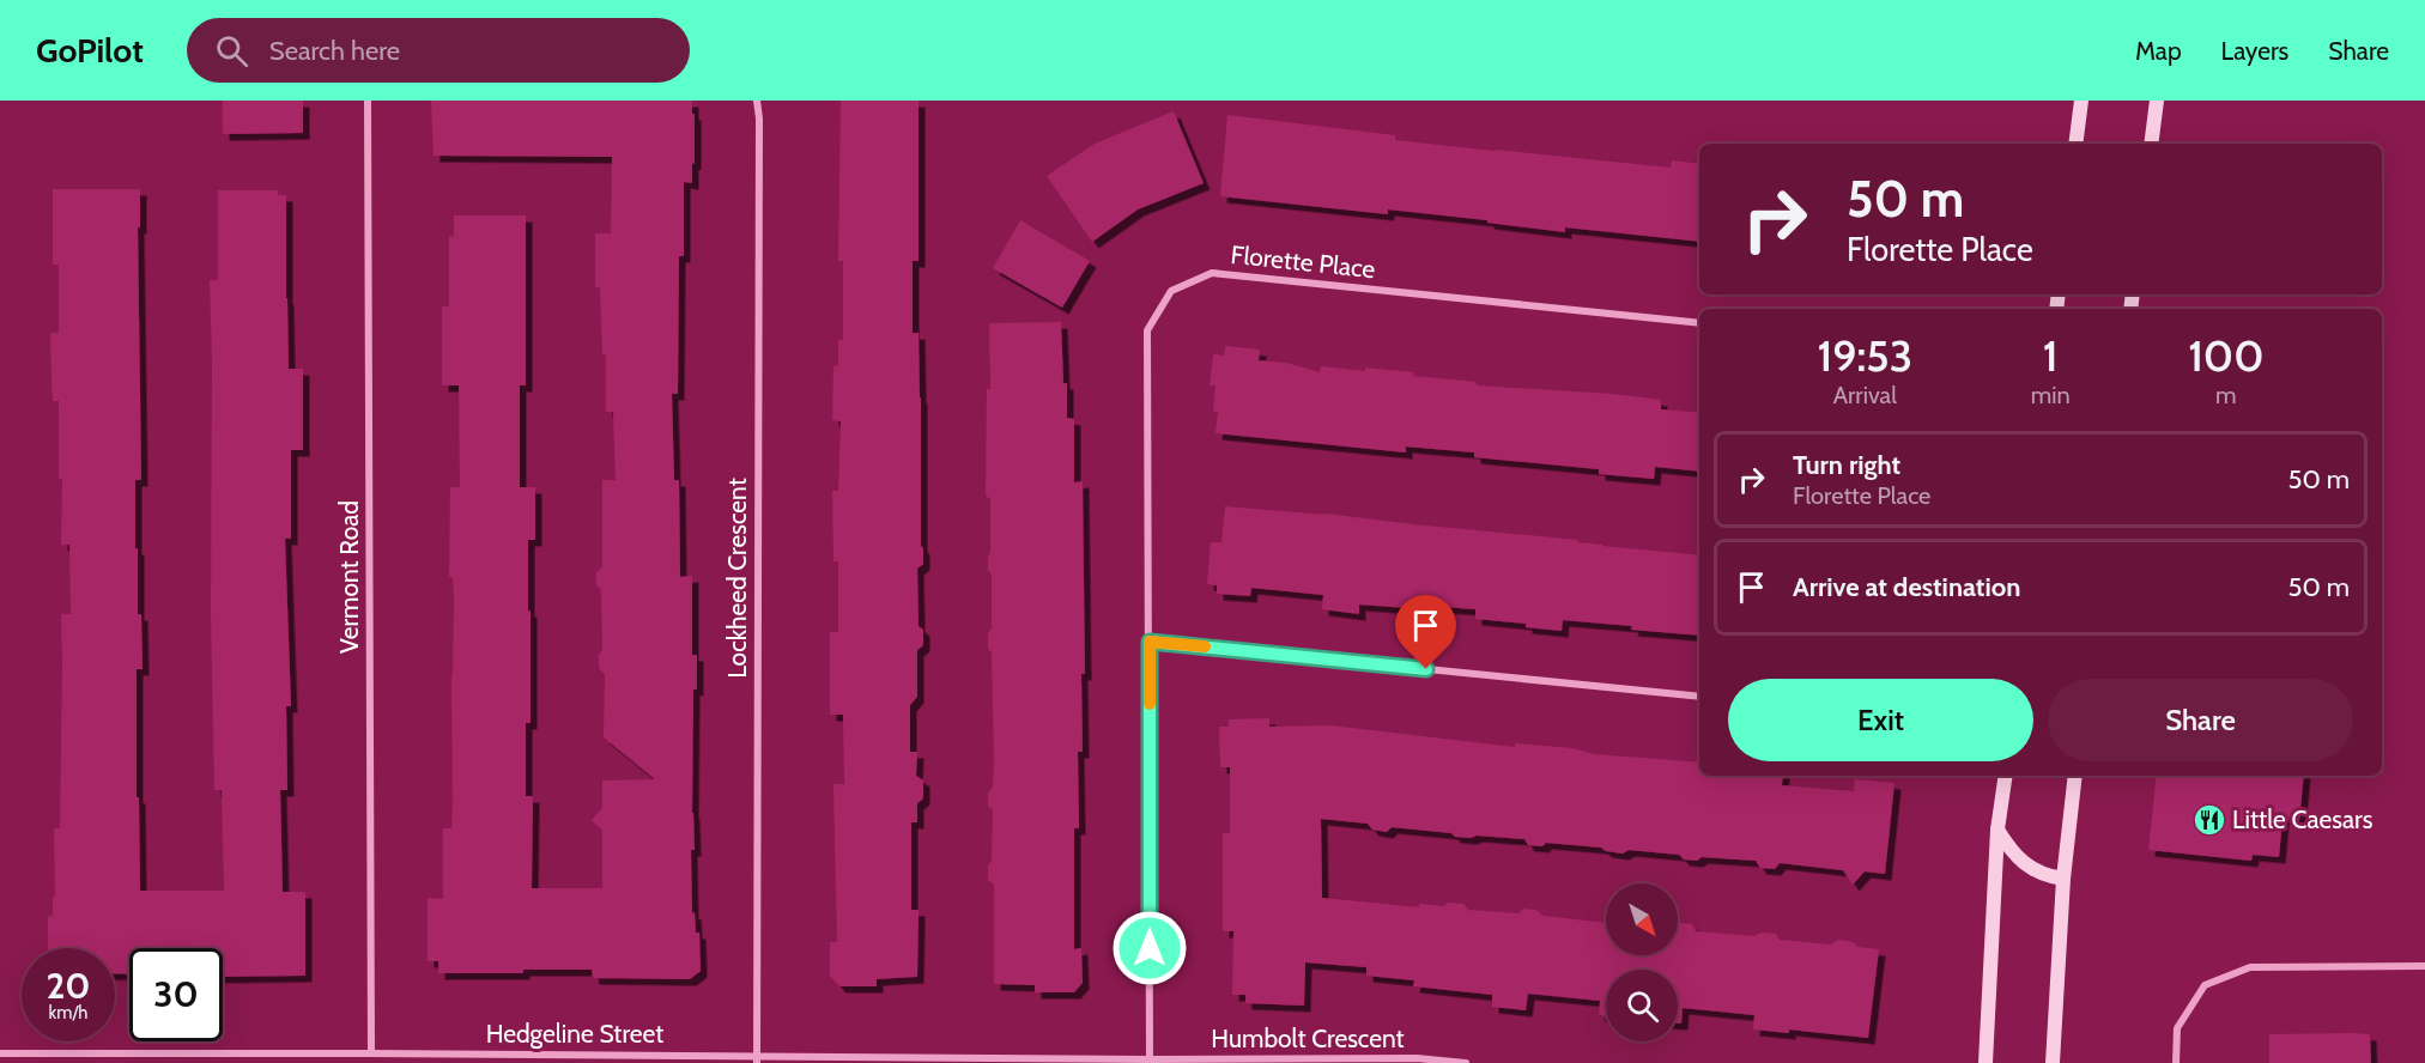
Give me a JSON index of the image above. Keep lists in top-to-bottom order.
{
  "streets": {
    "street": [
      "Florette Place",
      "Vermont Road",
      "Lockheed Crescent",
      "Hedgeline Street",
      "Humbolt Crescent"
    ]
  },
  "crossings": [
    ["Florette Place", "Hedgeline Street"],
    ["Florette Place", "Humbolt Crescent"],
    ["Vermont Road", "Hedgeline Street"],
    ["Lockheed Crescent", "Hedgeline Street"],
    ["Hedgeline Street", "Humbolt Crescent"]
  ],
  "places": {
    "restaurant": ["Little Caesars"]
  },
  "north": "bottom right",
  "page": {
    "header": "GoPilot",
    "search": "Search here",
    "nav": ["Map", "Layers", "Share"],
    "turn": ["50 m", "Florette Place"],
    "eta": [
      "19:53",
      "Arrival",
      "1",
      "min",
      "100",
      "m"
    ],
    "list": [
      {
        "name": "Turn right",
        "note": "Florette Place",
        "value": "50 m"
      },
      {
        "name": "Arrive at destination",
        "value": "50 m"
      }
    ],
    "buttons": ["Exit", "Share"],
    "speed": "20 km/h",
    "limit": "30"
  }
}
